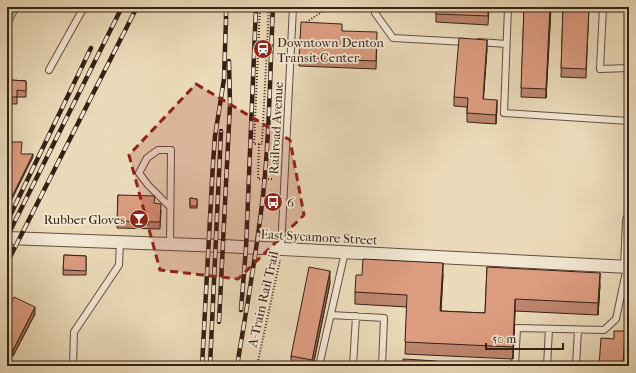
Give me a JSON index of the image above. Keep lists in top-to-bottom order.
{
  "streets": {
    "street": ["East Sycamore Street"],
    "lane": ["Railroad Avenue"],
    "path": ["A-Train Rail Trail"]
  },
  "crossings": [
    ["Railroad Avenue", "East Sycamore Street"],
    ["Railroad Avenue", "A-Train Rail Trail"],
    ["East Sycamore Street", "A-Train Rail Trail"]
  ],
  "places": {
    "station": ["Downtown Denton Transit Center"],
    "bus stop": ["6"],
    "bar": ["Rubber Gloves"]
  },
  "scale_bar": "50 m"
}
